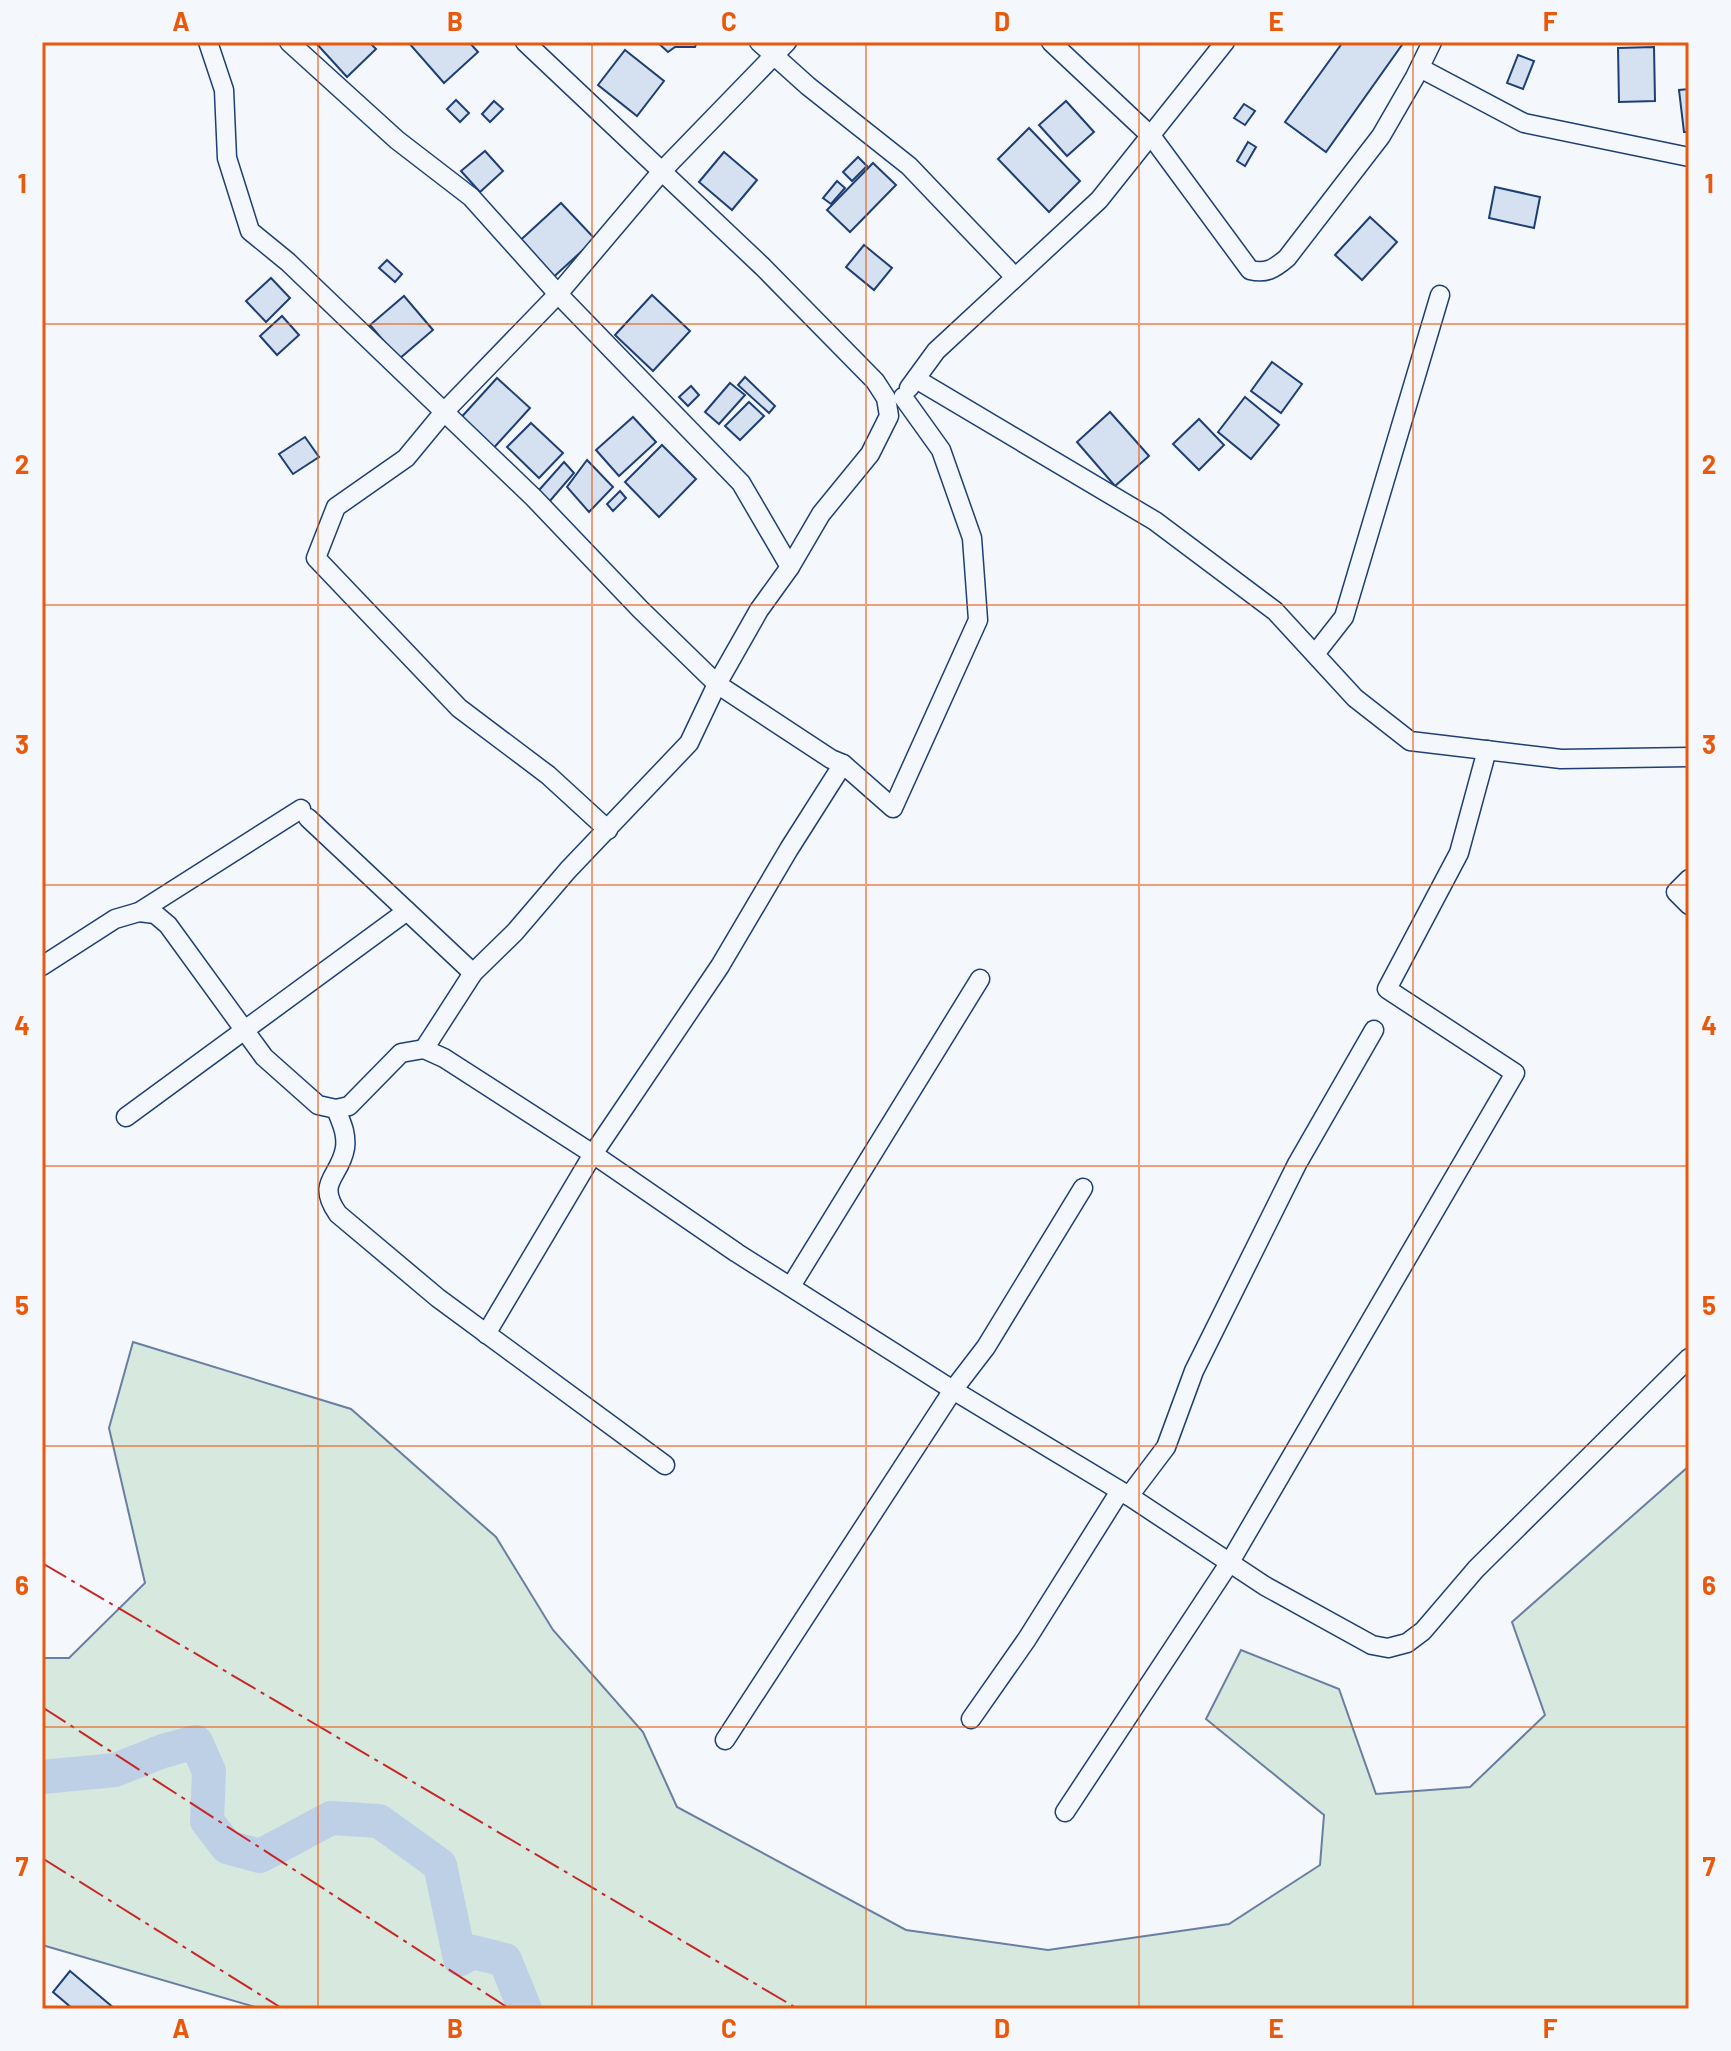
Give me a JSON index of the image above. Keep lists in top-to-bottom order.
{
  "grid": {
    "columns": [
      "A",
      "B",
      "C",
      "D",
      "E",
      "F"
    ],
    "rows": [
      "1",
      "2",
      "3",
      "4",
      "5",
      "6",
      "7"
    ]
  }
}
